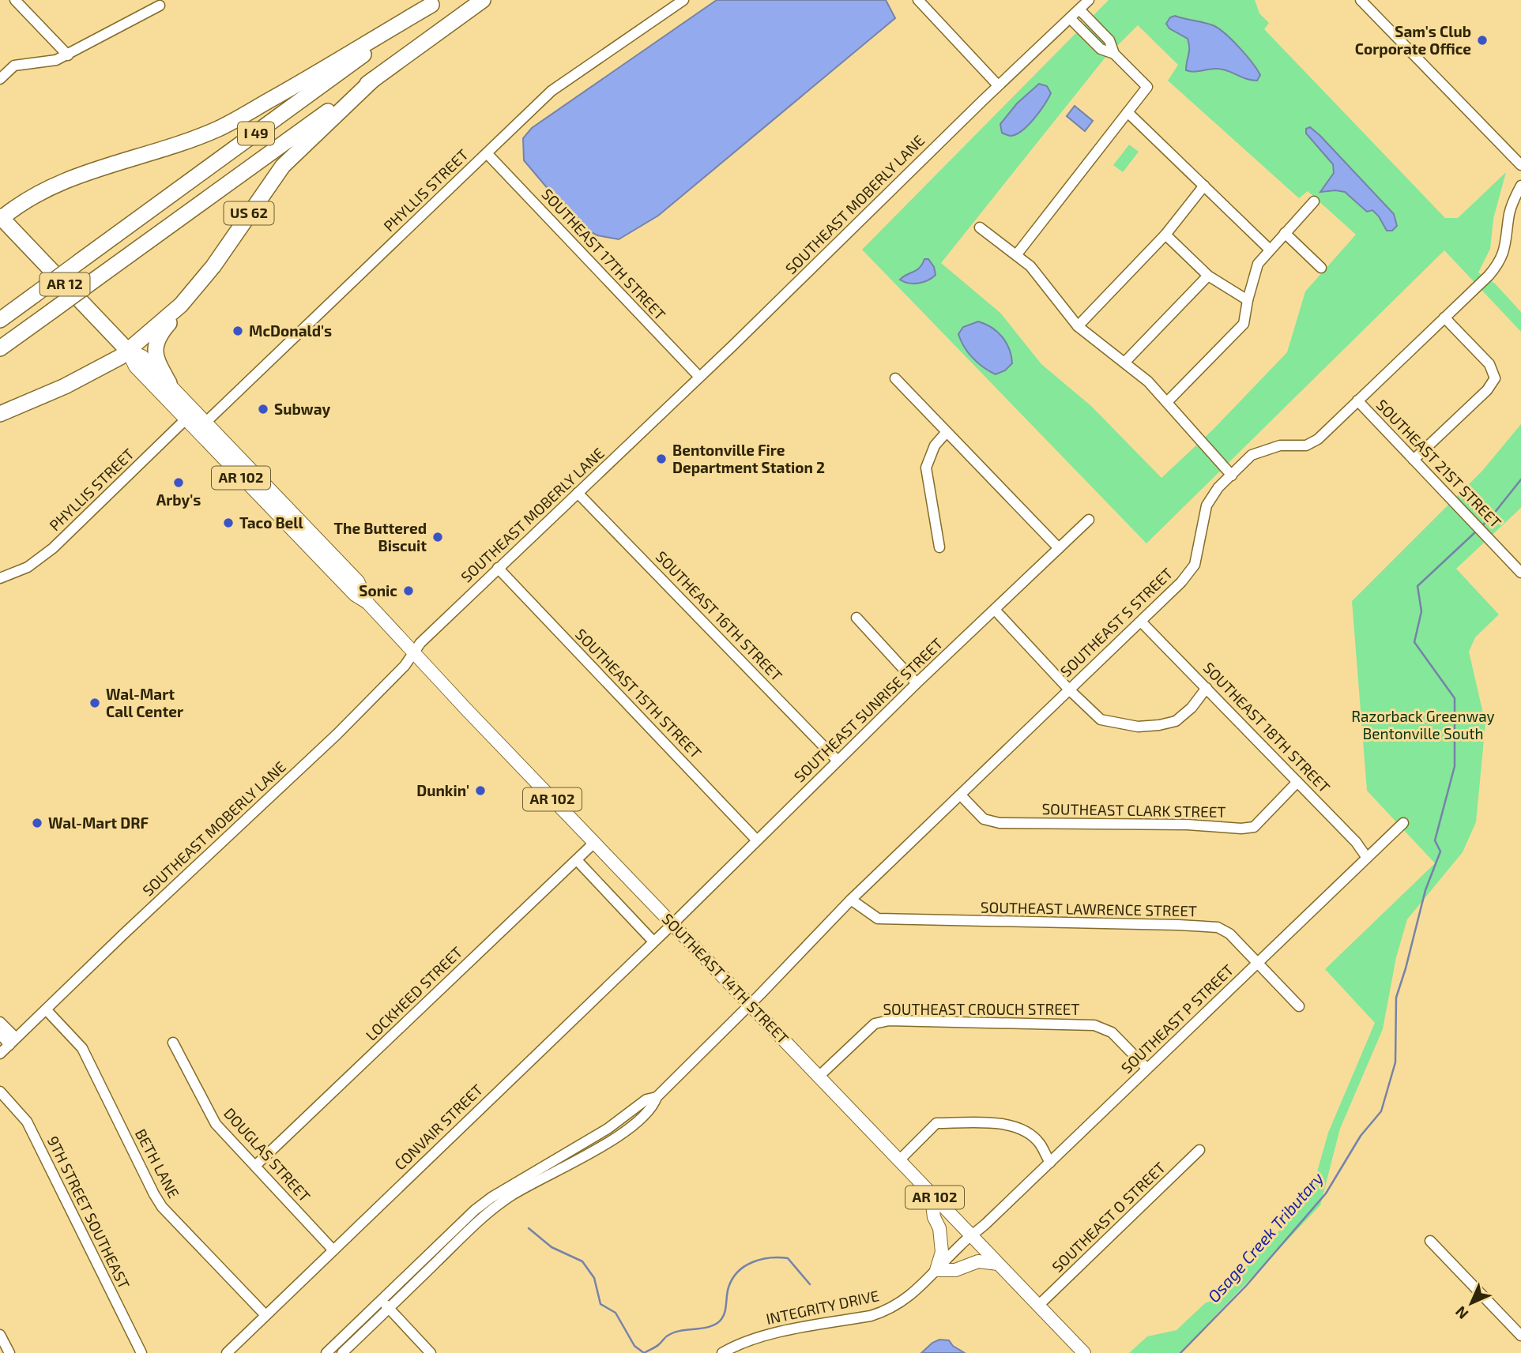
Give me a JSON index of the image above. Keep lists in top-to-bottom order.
{
  "streets": {
    "highway": [
      "I 49",
      "US 62",
      "AR 12",
      "SOUTHEAST 14TH STREET"
    ],
    "main road": ["AR 102"],
    "street": [
      "PHYLLIS STREET",
      "SOUTHEAST MOBERLY LANE",
      "SOUTHEAST 17TH STREET",
      "SOUTHEAST 21ST STREET",
      "SOUTHEAST 16TH STREET",
      "SOUTHEAST S STREET",
      "SOUTHEAST 15TH STREET",
      "SOUTHEAST SUNRISE STREET",
      "SOUTHEAST 18TH STREET",
      "SOUTHEAST CLARK STREET",
      "SOUTHEAST LAWRENCE STREET",
      "LOCKHEED STREET",
      "SOUTHEAST CROUCH STREET",
      "SOUTHEAST P STREET",
      "CONVAIR STREET",
      "DOUGLAS STREET",
      "BETH LANE",
      "9TH STREET SOUTHEAST",
      "SOUTHEAST O STREET",
      "INTEGRITY DRIVE"
    ]
  },
  "crossings": [
    ["I 49", "US 62"],
    ["PHYLLIS STREET", "SOUTHEAST 17TH STREET"],
    ["PHYLLIS STREET", "SOUTHEAST 14TH STREET"],
    ["SOUTHEAST MOBERLY LANE", "SOUTHEAST 17TH STREET"],
    ["SOUTHEAST MOBERLY LANE", "SOUTHEAST 16TH STREET"],
    ["SOUTHEAST MOBERLY LANE", "SOUTHEAST 15TH STREET"],
    ["SOUTHEAST MOBERLY LANE", "SOUTHEAST 14TH STREET"],
    ["SOUTHEAST MOBERLY LANE", "BETH LANE"],
    ["US 62", "SOUTHEAST 14TH STREET"],
    ["SOUTHEAST 21ST STREET", "SOUTHEAST S STREET"],
    ["SOUTHEAST 16TH STREET", "SOUTHEAST SUNRISE STREET"],
    ["SOUTHEAST S STREET", "SOUTHEAST 18TH STREET"],
    ["SOUTHEAST S STREET", "SOUTHEAST CLARK STREET"],
    ["SOUTHEAST S STREET", "SOUTHEAST LAWRENCE STREET"],
    ["SOUTHEAST S STREET", "SOUTHEAST 14TH STREET"],
    ["SOUTHEAST 15TH STREET", "SOUTHEAST SUNRISE STREET"],
    ["SOUTHEAST SUNRISE STREET", "SOUTHEAST 14TH STREET"],
    ["SOUTHEAST SUNRISE STREET", "CONVAIR STREET"],
    ["SOUTHEAST 18TH STREET", "SOUTHEAST CLARK STREET"],
    ["SOUTHEAST 18TH STREET", "SOUTHEAST P STREET"],
    ["SOUTHEAST LAWRENCE STREET", "SOUTHEAST P STREET"],
    ["SOUTHEAST 14TH STREET", "LOCKHEED STREET"],
    ["SOUTHEAST 14TH STREET", "SOUTHEAST CROUCH STREET"],
    ["SOUTHEAST 14TH STREET", "SOUTHEAST P STREET"],
    ["SOUTHEAST 14TH STREET", "CONVAIR STREET"],
    ["SOUTHEAST 14TH STREET", "SOUTHEAST O STREET"],
    ["SOUTHEAST 14TH STREET", "INTEGRITY DRIVE"],
    ["LOCKHEED STREET", "DOUGLAS STREET"],
    ["SOUTHEAST CROUCH STREET", "SOUTHEAST P STREET"],
    ["SOUTHEAST P STREET", "INTEGRITY DRIVE"],
    ["CONVAIR STREET", "DOUGLAS STREET"],
    ["CONVAIR STREET", "BETH LANE"]
  ],
  "water": ["Osage Creek Tributary"],
  "parks": ["Razorback Greenway Bentonville South"],
  "places": [
    "Sam's Club Corporate Office",
    "McDonald's",
    "Subway",
    "Bentonville Fire Department Station 2",
    "Arby's",
    "Taco Bell",
    "The Buttered Biscuit",
    "Sonic",
    "Wal-Mart Call Center",
    "Dunkin'",
    "Wal-Mart DRF"
  ],
  "north": "bottom left"
}
